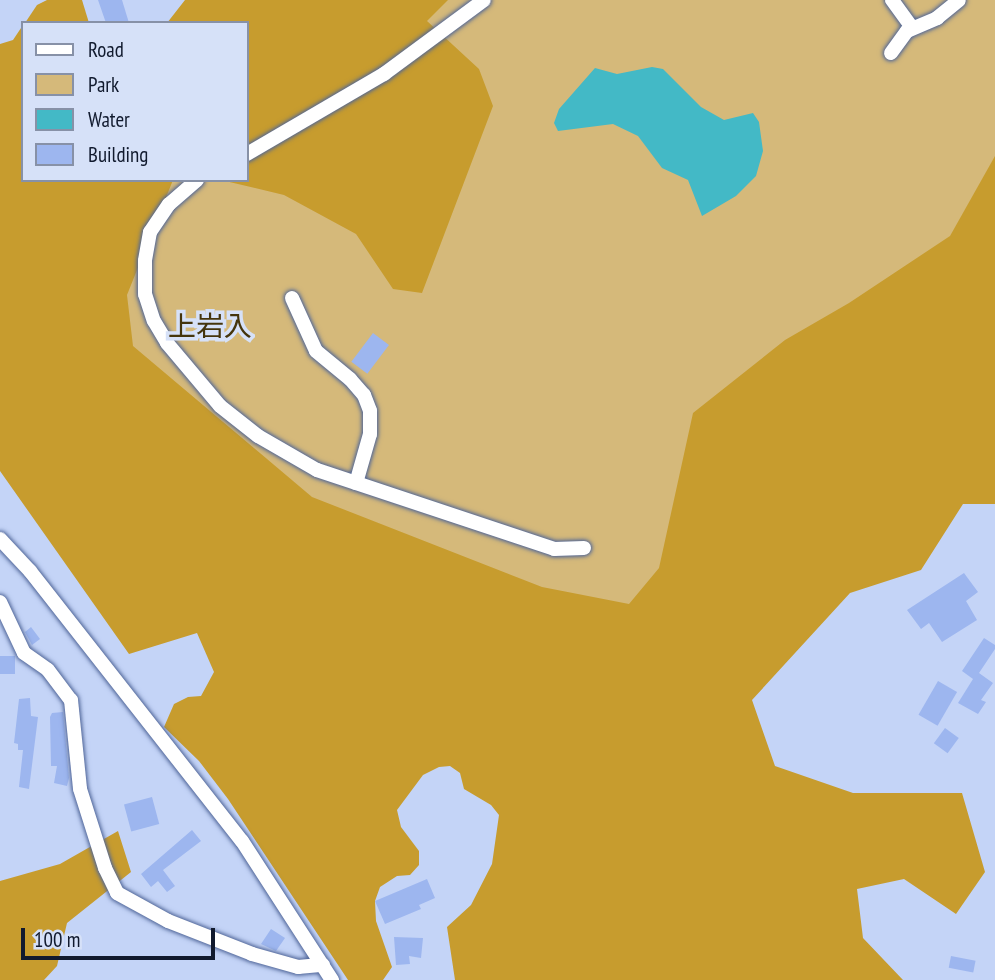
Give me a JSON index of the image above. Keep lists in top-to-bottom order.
{
  "districts": ["上岩入"],
  "legend": [
    "Road",
    "Park",
    "Water",
    "Building"
  ],
  "scale_bar": "100 m"
}
